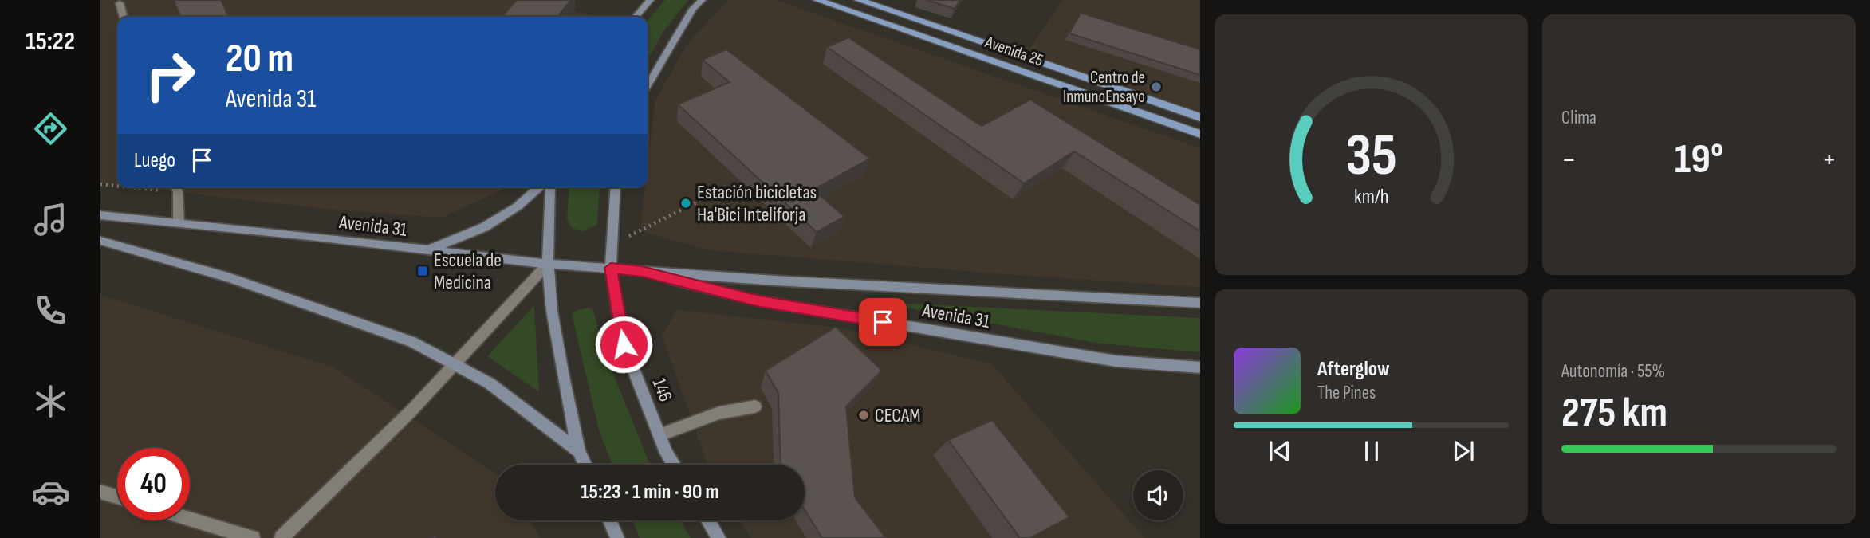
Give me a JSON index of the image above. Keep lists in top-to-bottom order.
{
  "streets": {
    "main road": ["Avenida 25", "Avenida 31", "146"]
  },
  "crossings": [
    ["Avenida 31", "146"]
  ],
  "places": {
    "other": ["Centro de InmunoEnsayo", "Estación bicicletas Ha'Bici Inteliforja", "CECAM"],
    "transit": ["Escuela de Medicina"]
  },
  "page": {
    "tabs": "15:22",
    "tile": [
      "Clima",
      ["Autonomía · 55%", "275 km"]
    ],
    "turn": ["20 m", "Avenida 31"],
    "then": "Luego",
    "heat": ["−", "19°", "+"],
    "song": ["Afterglow", "The Pines"],
    "limit": "40",
    "trip": "15:23 · 1 min · 90 m",
    "gauge": ["35", "km/h"]
  }
}
